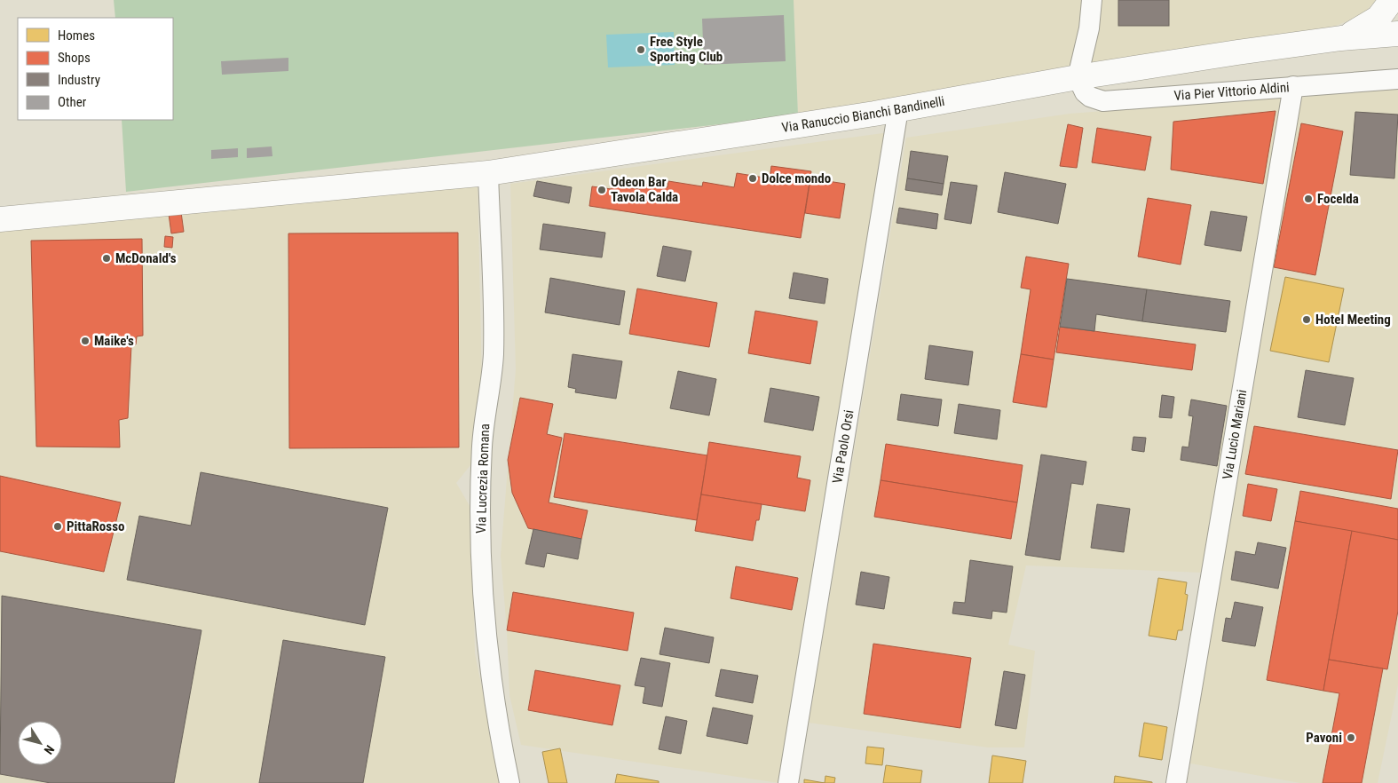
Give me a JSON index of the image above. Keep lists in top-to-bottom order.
{
  "streets": {
    "street": [
      "Via Pier Vittorio Aldini",
      "Via Ranuccio Bianchi Bandinelli",
      "Via Lucio Mariani",
      "Via Paolo Orsi",
      "Via Lucrezia Romana"
    ]
  },
  "crossings": [
    ["Via Pier Vittorio Aldini", "Via Ranuccio Bianchi Bandinelli"],
    ["Via Pier Vittorio Aldini", "Via Lucio Mariani"],
    ["Via Ranuccio Bianchi Bandinelli", "Via Paolo Orsi"],
    ["Via Ranuccio Bianchi Bandinelli", "Via Lucrezia Romana"]
  ],
  "places": [
    "Free Style Sporting Club",
    "Dolce mondo",
    "Odeon Bar Tavola Calda",
    "Focelda",
    "McDonald's",
    "Hotel Meeting",
    "Maike's",
    "PittaRosso",
    "Pavoni"
  ],
  "legend": [
    "Homes",
    "Shops",
    "Industry",
    "Other"
  ],
  "north": "bottom right"
}
